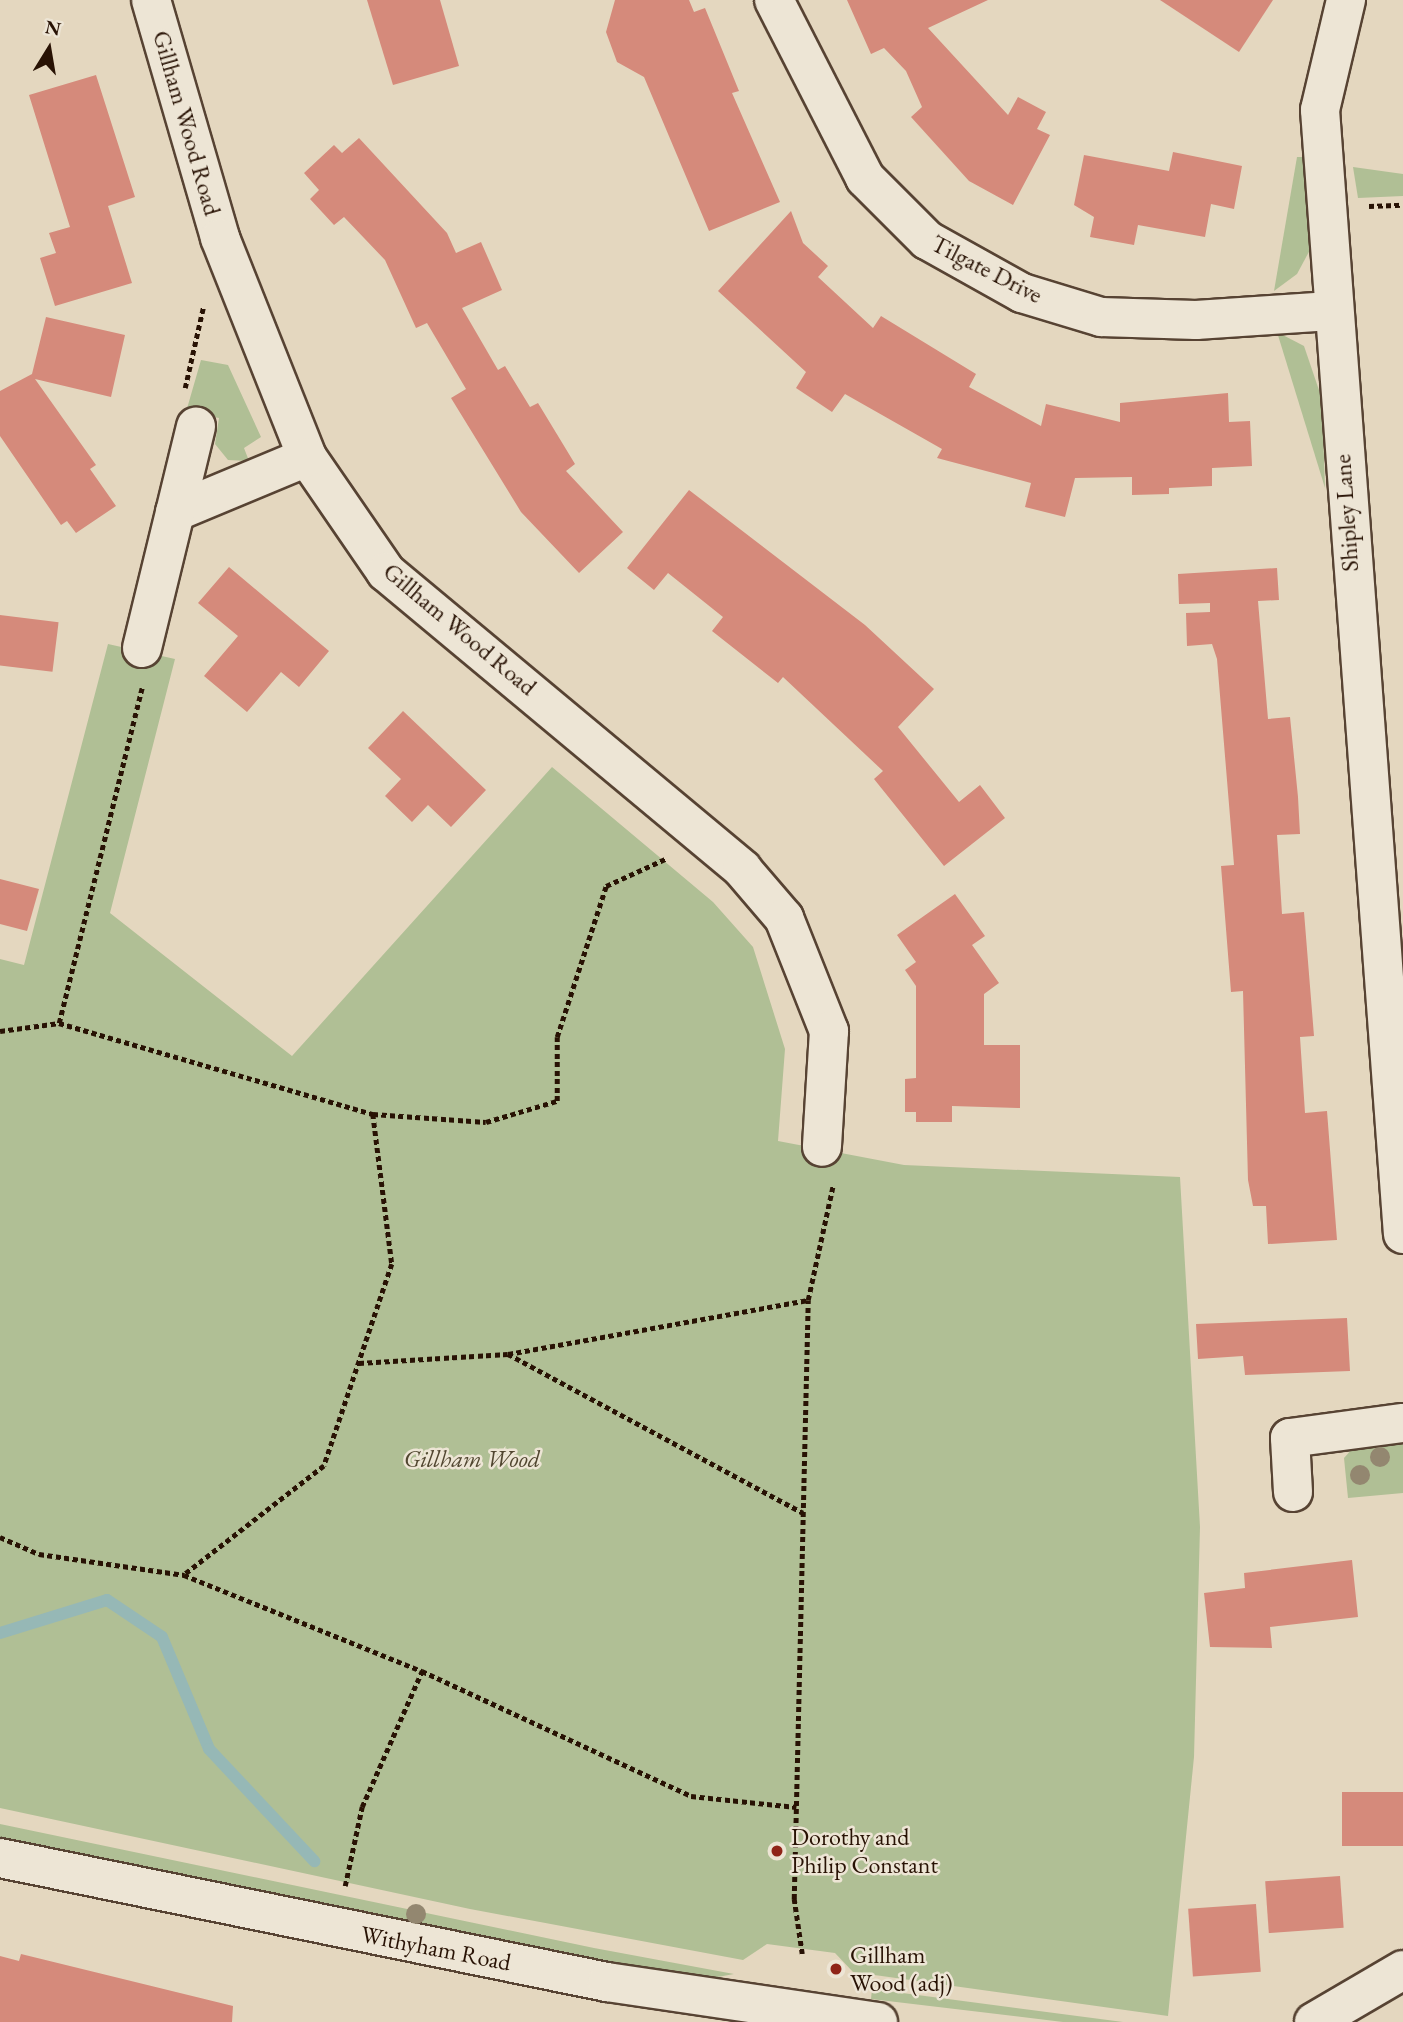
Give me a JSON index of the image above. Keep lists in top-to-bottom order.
{
  "streets": {
    "street": [
      "Gillham Wood Road",
      "Tilgate Drive",
      "Shipley Lane",
      "Withyham Road"
    ]
  },
  "crossings": [
    ["Tilgate Drive", "Shipley Lane"]
  ],
  "parks": ["Gillham Wood"],
  "places": ["Dorothy and Philip Constant", "Gillham Wood (adj)"],
  "north": "top"
}
